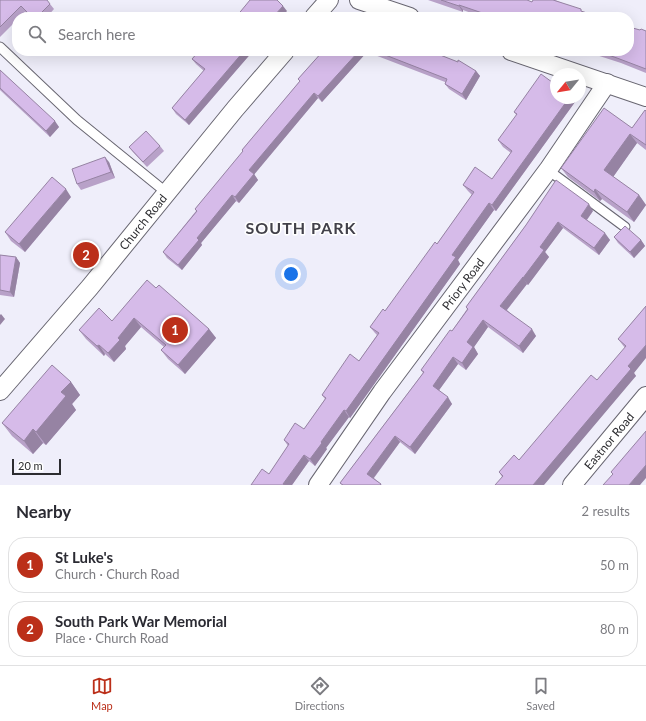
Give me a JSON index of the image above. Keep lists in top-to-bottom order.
{
  "streets": {
    "street": ["Church Road", "Priory Road", "Eastnor Road"]
  },
  "districts": ["SOUTH PARK"],
  "scale_bar": "20 m",
  "north": "bottom left",
  "page": {
    "search": "Search here",
    "pins": ["2", "1"],
    "scale": "20 m",
    "heading": ["Nearby", "2 results"],
    "list": [
      {
        "mark": "1",
        "name": "St Luke's",
        "note": "Church · Church Road",
        "value": "50 m"
      },
      {
        "mark": "2",
        "name": "South Park War Memorial",
        "note": "Place · Church Road",
        "value": "80 m"
      }
    ],
    "nav": ["Map", "Directions", "Saved"]
  }
}
